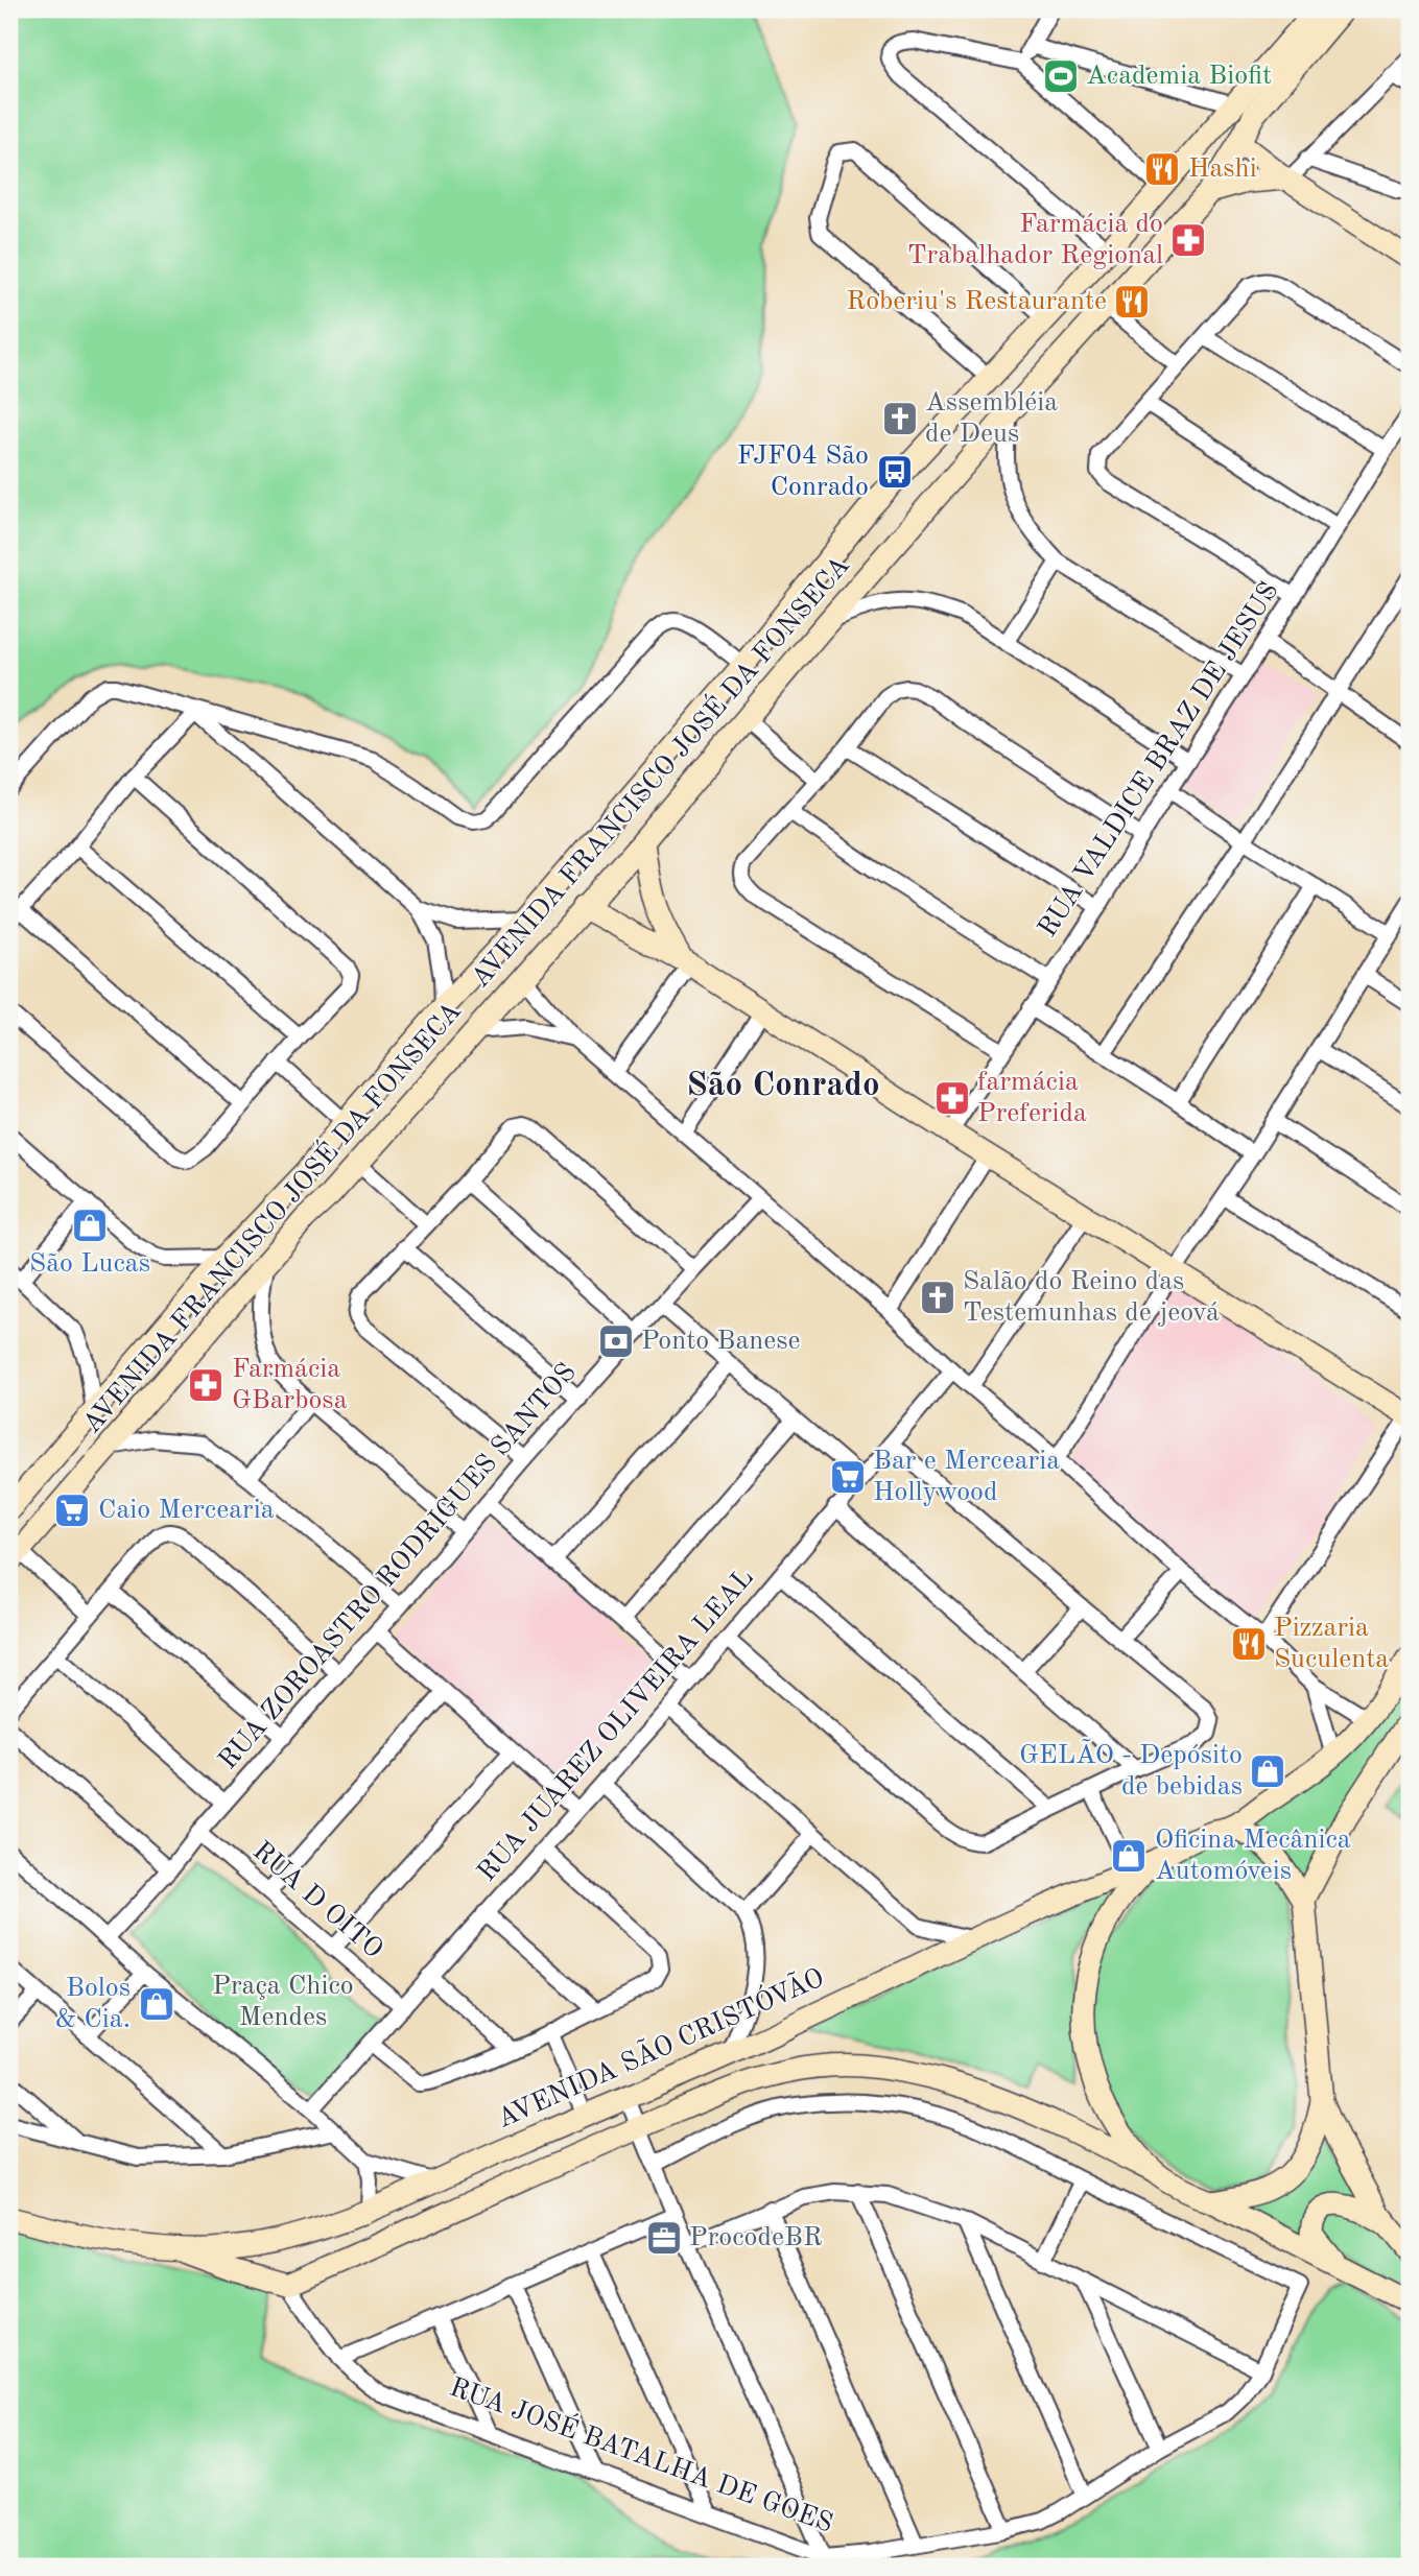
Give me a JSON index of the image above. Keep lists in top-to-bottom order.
{
  "streets": {
    "main road": ["AVENIDA FRANCISCO JOSÉ DA FONSECA", "AVENIDA SÃO CRISTÓVÃO"],
    "street": [
      "RUA VALDICE BRAZ DE JESUS",
      "RUA ZOROASTRO RODRIGUES SANTOS",
      "RUA JUAREZ OLIVEIRA LEAL",
      "RUA D OITO",
      "RUA JOSÉ BATALHA DE GOES"
    ]
  },
  "crossings": [
    ["RUA ZOROASTRO RODRIGUES SANTOS", "RUA D OITO"],
    ["RUA JUAREZ OLIVEIRA LEAL", "RUA D OITO"]
  ],
  "districts": ["São Conrado"],
  "parks": ["Praça Chico Mendes"],
  "places": {
    "sports": ["Academia Biofit"],
    "restaurant": ["Hashi", "Roberiu's Restaurante", "Pizzaria Suculenta"],
    "pharmacy": ["Farmácia do Trabalhador Regional", "farmácia Preferida", "Farmácia GBarbosa"],
    "church": ["Assembléia de Deus", "Salão do Reino das Testemunhas de jeová"],
    "bus stop": ["FJF04 São Conrado"],
    "shop": [
      "São Lucas",
      "GELÃO - Depósito de bebidas",
      "Oficina Mecânica Automóveis",
      "Bolos & Cia."
    ],
    "bank": ["Ponto Banese"],
    "supermarket": ["Bar e Mercearia Hollywood", "Caio Mercearia"],
    "office": ["ProcodeBR"]
  }
}
